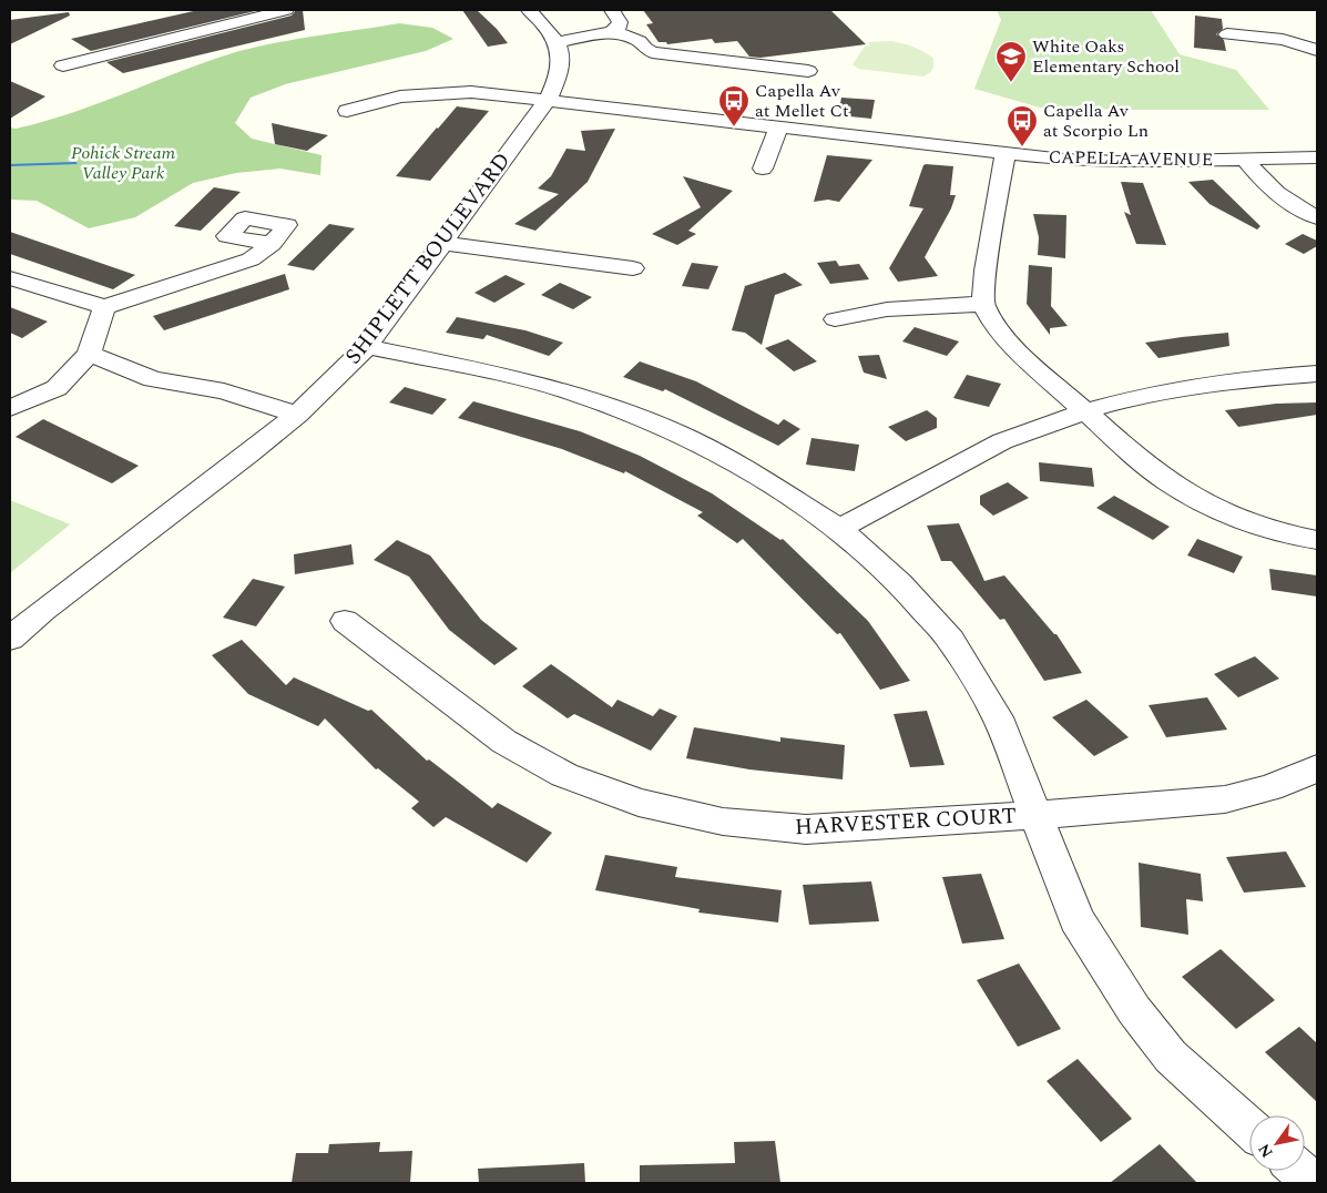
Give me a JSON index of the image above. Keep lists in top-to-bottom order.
{
  "streets": {
    "street": ["CAPELLA AVENUE", "SHIPLETT BOULEVARD", "HARVESTER COURT"]
  },
  "crossings": [
    ["CAPELLA AVENUE", "SHIPLETT BOULEVARD"]
  ],
  "parks": ["Pohick Stream Valley Park"],
  "places": {
    "school or university": ["White Oaks Elementary School"],
    "bus stop": ["Capella Av at Mellet Ct", "Capella Av at Scorpio Ln"]
  },
  "north": "bottom left"
}
